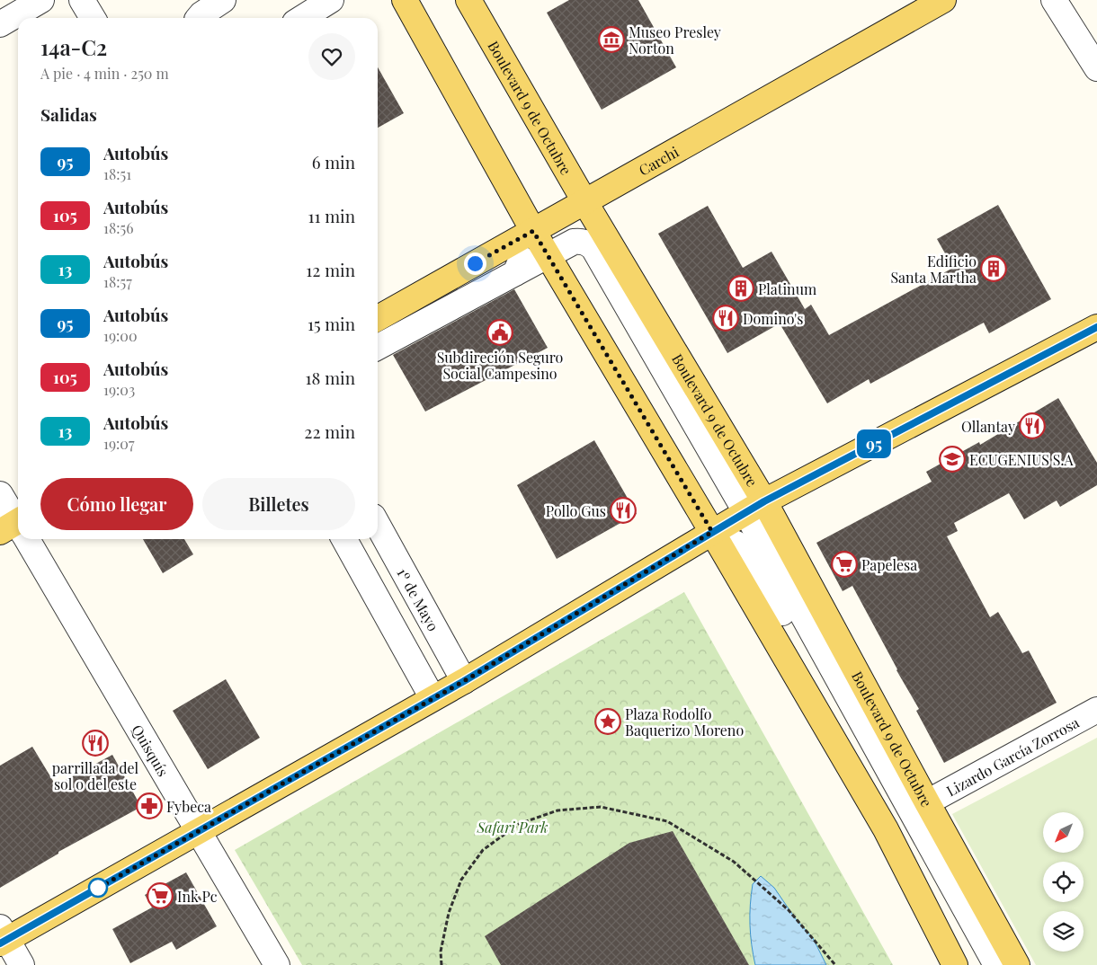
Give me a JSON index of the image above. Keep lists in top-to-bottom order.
{
  "streets": {
    "main road": ["Boulevard 9 de Octubre", "Carchi"],
    "street": ["1º de Mayo", "Quisquís", "Lizardo García Zorrosa"]
  },
  "crossings": [
    ["Boulevard 9 de Octubre", "Carchi"],
    ["Boulevard 9 de Octubre", "Lizardo García Zorrosa"]
  ],
  "parks": ["Safari Park"],
  "places": {
    "museum": ["Museo Presley Norton"],
    "building": ["Edificio Santa Martha", "Platinum"],
    "restaurant": [
      "Domino's",
      "Ollantay",
      "Pollo Gus",
      "parrillada del sol o del este"
    ],
    "public building": ["Subdireción Seguro Social Campesino"],
    "school or university": ["ECUGENIUS S.A"],
    "supermarket": ["Papelesa", "Ink Pc"],
    "place": ["Plaza Rodolfo Baquerizo Moreno"],
    "pharmacy": ["Fybeca"]
  },
  "lines": ["bus line 95"],
  "north": "bottom left",
  "page": {
    "on_map": "95",
    "heading": [
      ["14a-C2", "A pie · 4 min · 250 m"],
      "Salidas"
    ],
    "list": [
      {
        "mark": "95",
        "name": "Autobús",
        "note": "18:51",
        "value": "6 min"
      },
      {
        "mark": "105",
        "name": "Autobús",
        "note": "18:56",
        "value": "11 min"
      },
      {
        "mark": "13",
        "name": "Autobús",
        "note": "18:57",
        "value": "12 min"
      },
      {
        "mark": "95",
        "name": "Autobús",
        "note": "19:00",
        "value": "15 min"
      },
      {
        "mark": "105",
        "name": "Autobús",
        "note": "19:03",
        "value": "18 min"
      },
      {
        "mark": "13",
        "name": "Autobús",
        "note": "19:07",
        "value": "22 min"
      }
    ],
    "buttons": ["Cómo llegar", "Billetes"]
  }
}
